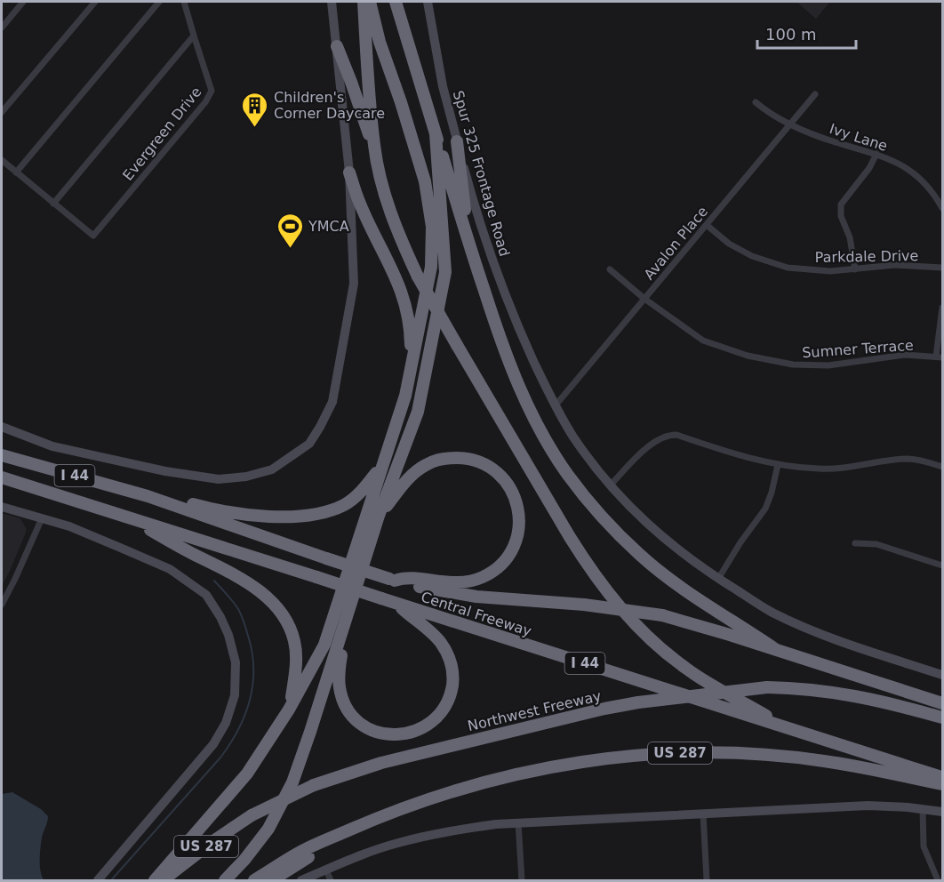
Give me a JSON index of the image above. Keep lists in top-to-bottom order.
{
  "streets": {
    "highway": [
      "I 44",
      "Central Freeway",
      "Northwest Freeway",
      "US 287"
    ],
    "main road": ["Spur 325 Frontage Road"],
    "street": [
      "Evergreen Drive",
      "Ivy Lane",
      "Avalon Place",
      "Parkdale Drive",
      "Sumner Terrace"
    ]
  },
  "crossings": [
    ["Ivy Lane", "Avalon Place"],
    ["Spur 325 Frontage Road", "Avalon Place"],
    ["Avalon Place", "Parkdale Drive"],
    ["Avalon Place", "Sumner Terrace"]
  ],
  "places": {
    "building": ["Children's Corner Daycare"],
    "sports": ["YMCA"]
  },
  "scale_bar": "100 m"
}
